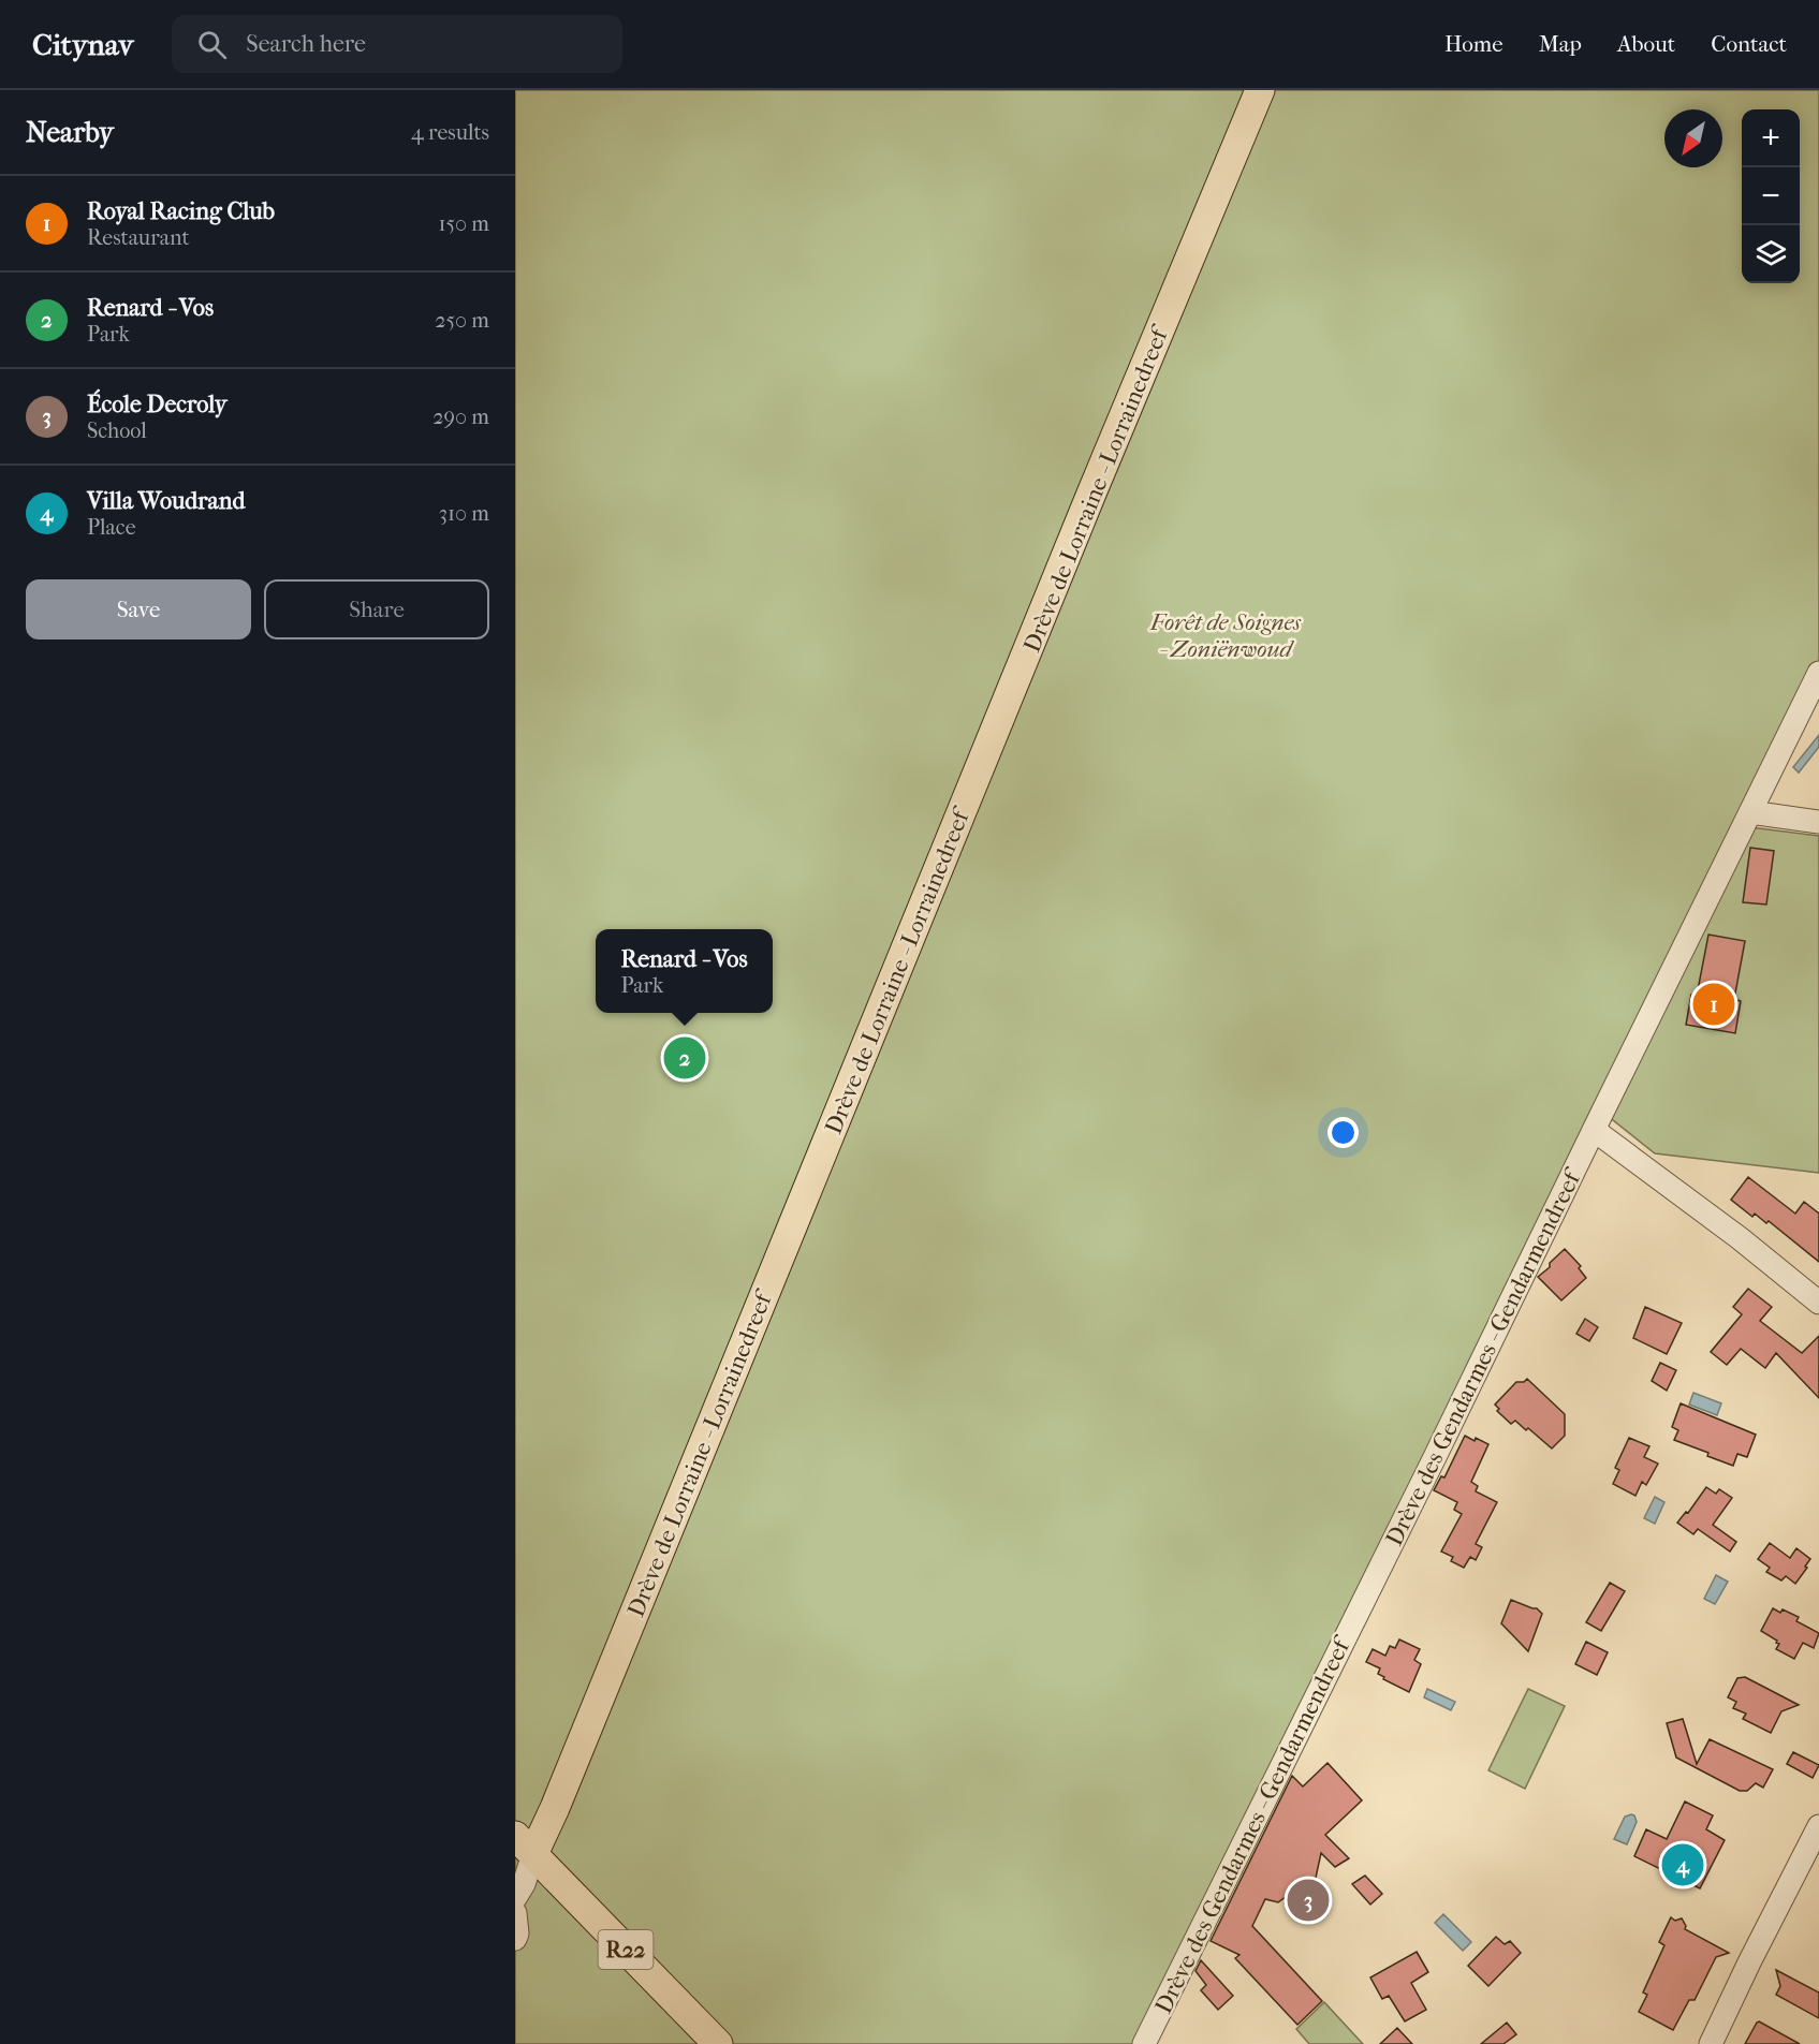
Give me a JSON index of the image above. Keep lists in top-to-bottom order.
{
  "streets": {
    "main road": ["Drève de Lorraine - Lorrainedreef", "R22"],
    "street": ["Drève des Gendarmes - Gendarmendreef"]
  },
  "crossings": [
    ["Drève de Lorraine - Lorrainedreef", "R22"]
  ],
  "parks": ["Forêt de Soignes - Zoniënwoud"],
  "north": "bottom left",
  "page": {
    "header": "Citynav",
    "search": "Search here",
    "nav": [
      "Home",
      "Map",
      "About",
      "Contact"
    ],
    "heading": ["Nearby", "4 results"],
    "map_buttons": ["+", "−"],
    "list": [
      {
        "mark": "1",
        "name": "Royal Racing Club",
        "note": "Restaurant",
        "value": "150 m"
      },
      {
        "mark": "2",
        "name": "Renard - Vos",
        "note": "Park",
        "value": "250 m"
      },
      {
        "mark": "3",
        "name": "École Decroly",
        "note": "School",
        "value": "290 m"
      },
      {
        "mark": "4",
        "name": "Villa Woudrand",
        "note": "Place",
        "value": "310 m"
      }
    ],
    "buttons": ["Save", "Share"],
    "popup": ["Renard - Vos", "Park"],
    "pins": [
      "1",
      "2",
      "4",
      "3"
    ]
  }
}
